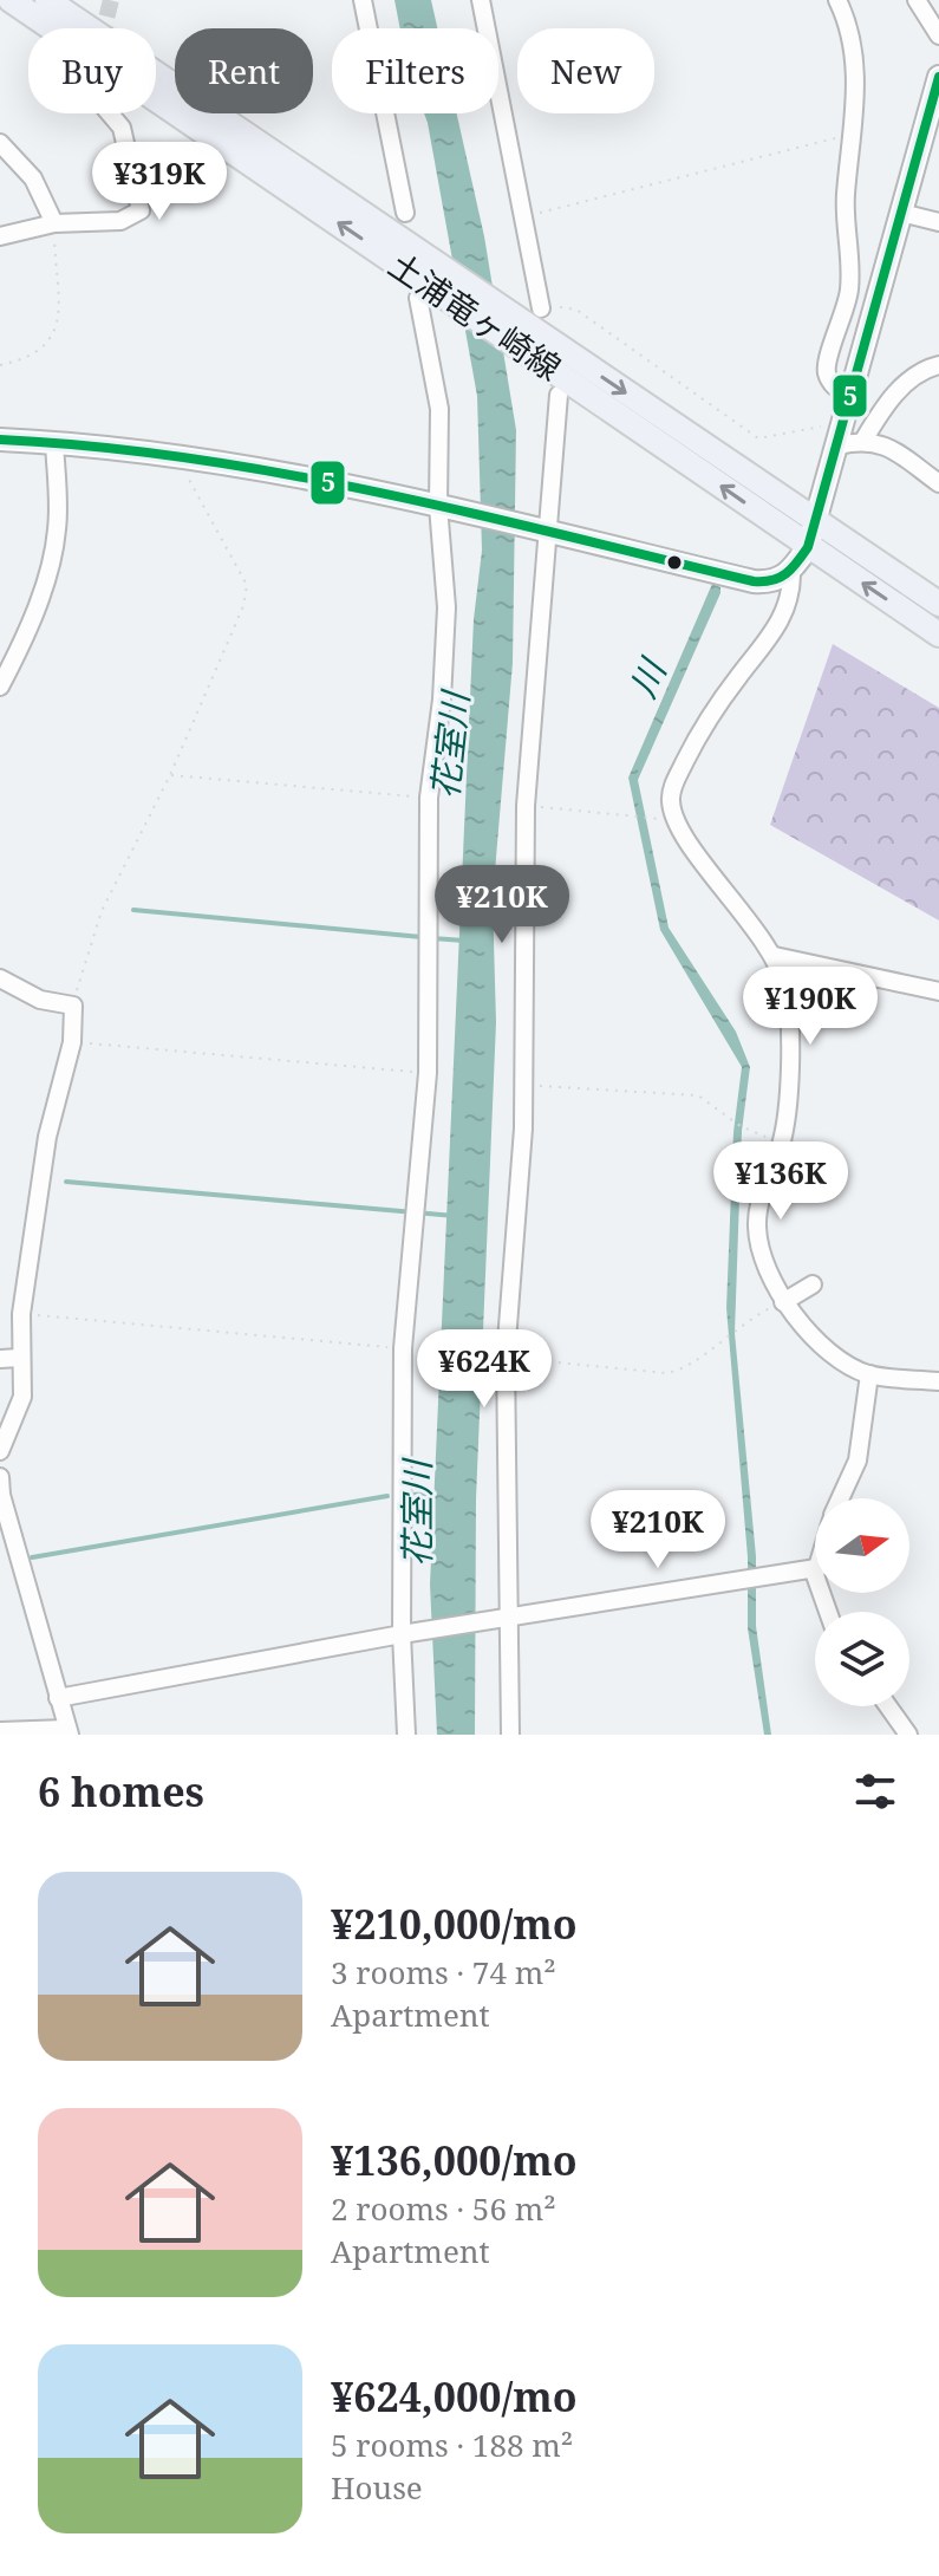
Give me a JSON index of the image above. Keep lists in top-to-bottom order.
{
  "streets": {
    "main road": ["土浦竜ヶ崎線"]
  },
  "water": ["川", "花室川"],
  "lines": ["transit line 5"],
  "north": "right",
  "page": {
    "chip": [
      "Buy",
      "Rent",
      "Filters",
      "New"
    ],
    "price": [
      "¥319K",
      "¥210K",
      "¥190K",
      "¥136K",
      "¥624K",
      "¥210K"
    ],
    "heading": "6 homes",
    "list": [
      {
        "name": "¥210,000/mo",
        "note": "3 rooms · 74 m² · Apartment"
      },
      {
        "name": "¥136,000/mo",
        "note": "2 rooms · 56 m² · Apartment"
      },
      {
        "name": "¥624,000/mo",
        "note": "5 rooms · 188 m² · House"
      }
    ]
  }
}
